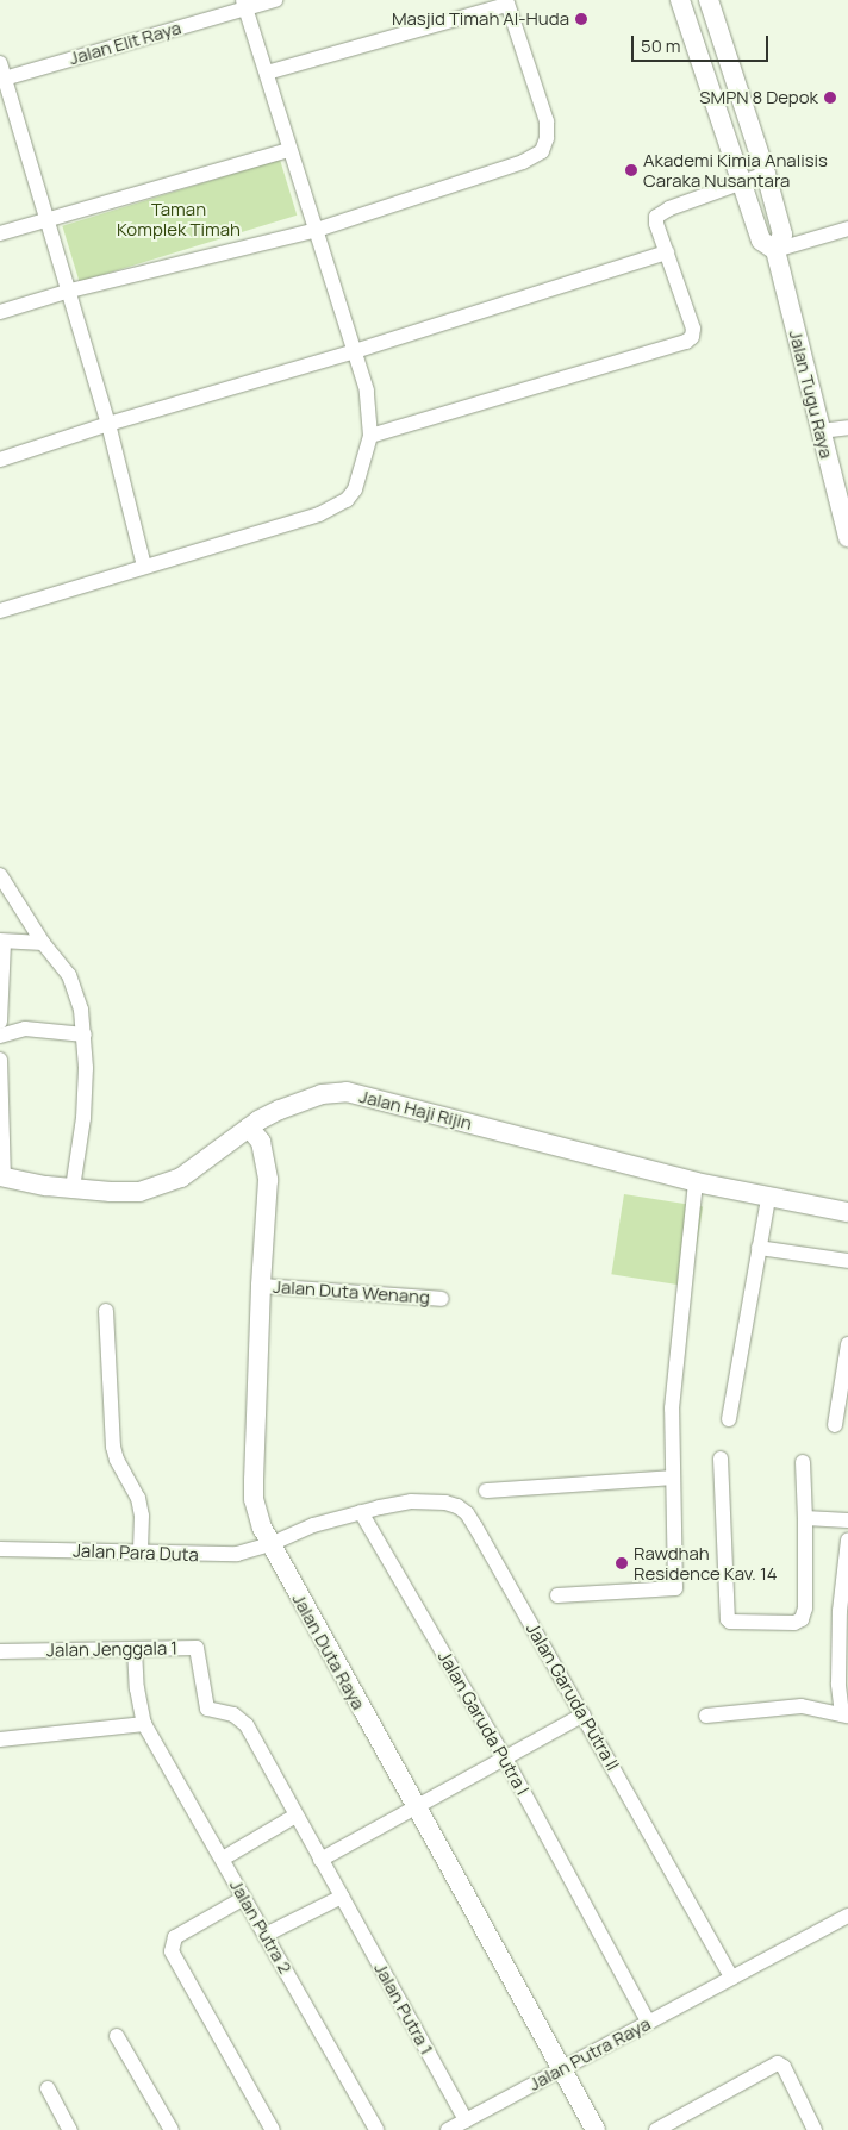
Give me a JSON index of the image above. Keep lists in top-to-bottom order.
{
  "streets": {
    "street": [
      "Jalan Elit Raya",
      "Jalan Tugu Raya",
      "Jalan Haji Rijin",
      "Jalan Duta Wenang",
      "Jalan Para Duta",
      "Jalan Jenggala 1",
      "Jalan Duta Raya",
      "Jalan Garuda Putra II",
      "Jalan Garuda Putra I",
      "Jalan Putra 2",
      "Jalan Putra 1",
      "Jalan Putra Raya"
    ]
  },
  "crossings": [
    ["Jalan Haji Rijin", "Jalan Duta Raya"],
    ["Jalan Duta Wenang", "Jalan Duta Raya"],
    ["Jalan Para Duta", "Jalan Duta Raya"],
    ["Jalan Jenggala 1", "Jalan Putra 2"],
    ["Jalan Jenggala 1", "Jalan Putra 1"],
    ["Jalan Duta Raya", "Jalan Putra Raya"],
    ["Jalan Garuda Putra II", "Jalan Garuda Putra I"],
    ["Jalan Garuda Putra II", "Jalan Putra Raya"],
    ["Jalan Garuda Putra I", "Jalan Putra Raya"],
    ["Jalan Putra 1", "Jalan Putra Raya"]
  ],
  "parks": ["Taman Komplek Timah"],
  "places": [
    "Masjid Timah Al-Huda",
    "SMPN 8 Depok",
    "Akademi Kimia Analisis Caraka Nusantara",
    "Rawdhah Residence Kav. 14"
  ],
  "scale_bar": "50 m"
}
